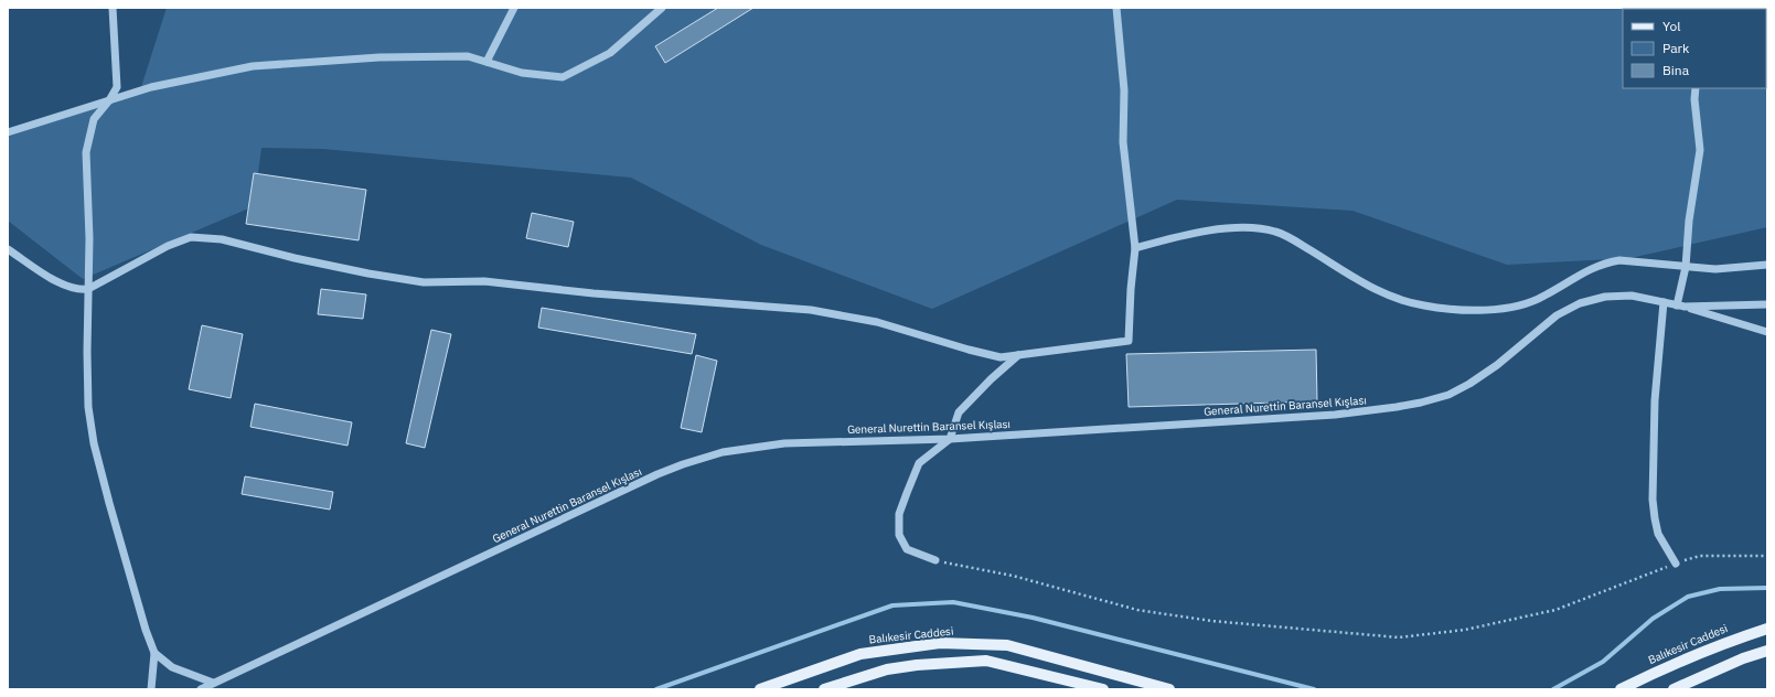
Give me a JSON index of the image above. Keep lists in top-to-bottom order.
{
  "streets": {
    "main road": ["Balıkesir Caddesi"],
    "street": ["General Nurettin Baransel Kışlası"]
  },
  "legend": ["Yol", "Park", "Bina"]
}
